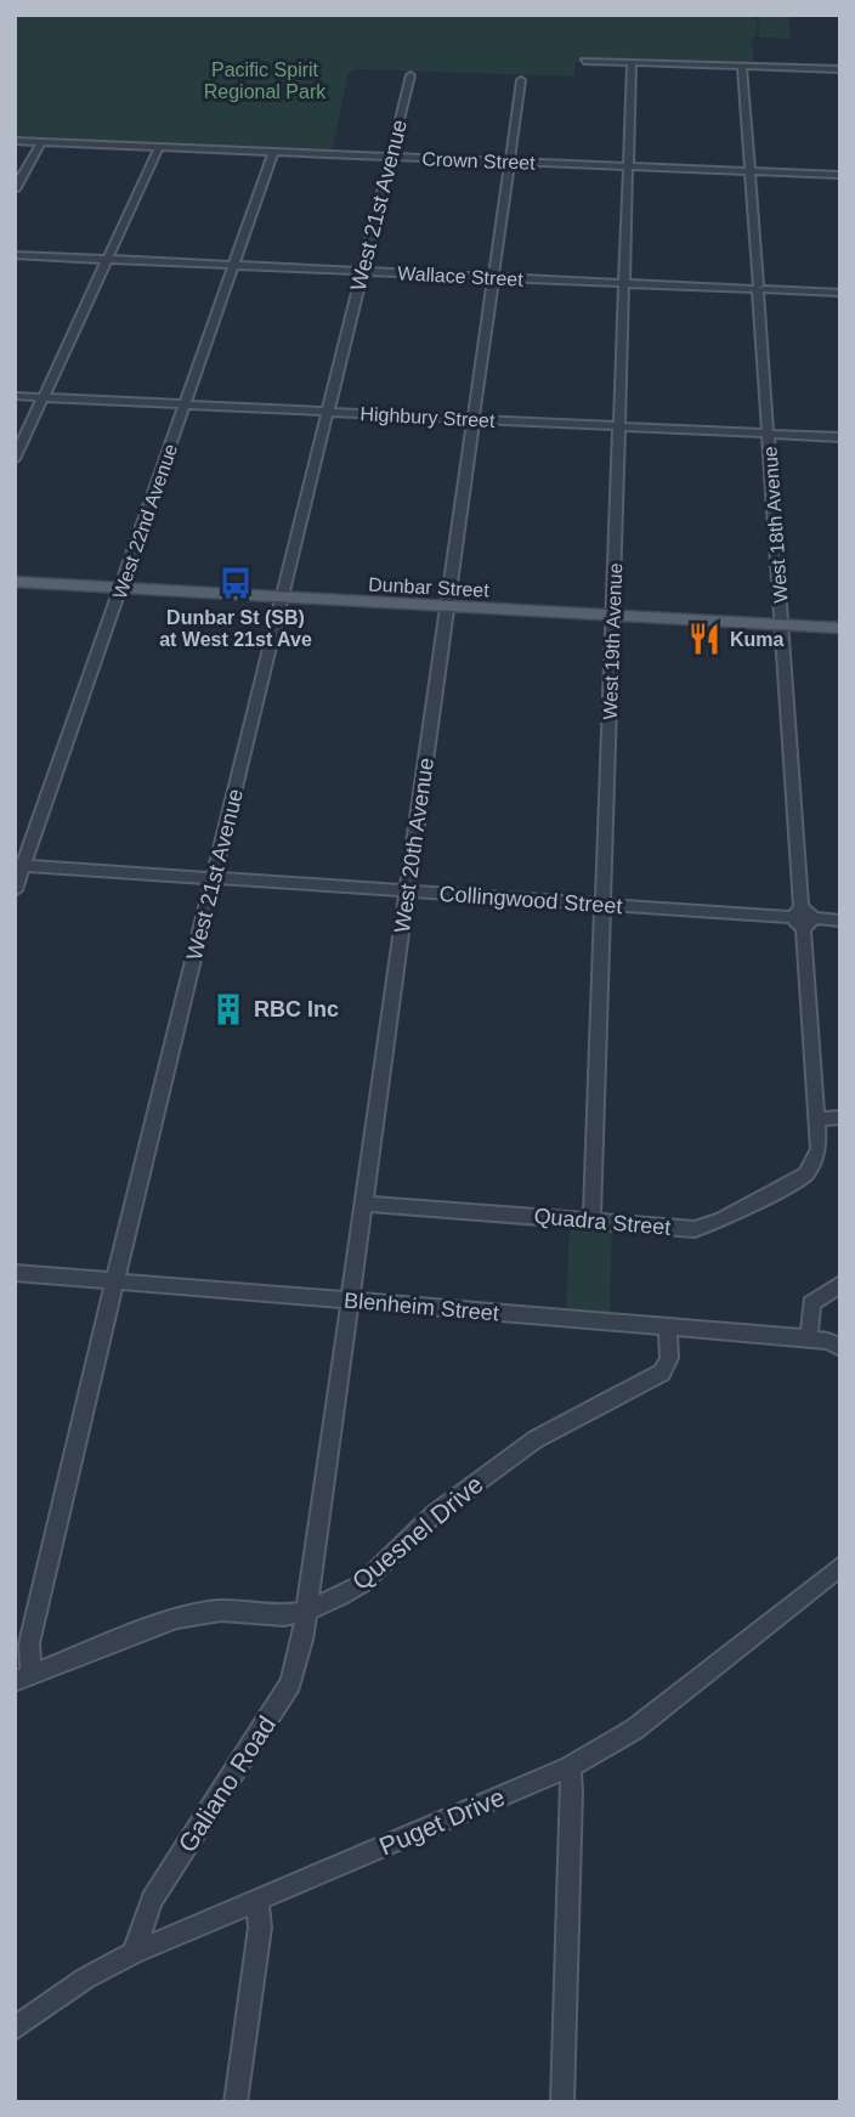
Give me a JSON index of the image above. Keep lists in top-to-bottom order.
{
  "streets": {
    "main road": ["Dunbar Street"],
    "street": [
      "Crown Street",
      "West 21st Avenue",
      "Wallace Street",
      "Highbury Street",
      "West 22nd Avenue",
      "West 18th Avenue",
      "West 19th Avenue",
      "West 20th Avenue",
      "Collingwood Street",
      "Quadra Street",
      "Blenheim Street",
      "Quesnel Drive",
      "Galiano Road",
      "Puget Drive"
    ]
  },
  "crossings": [
    ["Crown Street", "West 21st Avenue"],
    ["Crown Street", "West 22nd Avenue"],
    ["Crown Street", "West 18th Avenue"],
    ["Crown Street", "West 19th Avenue"],
    ["Crown Street", "West 20th Avenue"],
    ["West 21st Avenue", "Wallace Street"],
    ["West 21st Avenue", "Highbury Street"],
    ["West 21st Avenue", "Dunbar Street"],
    ["West 21st Avenue", "Collingwood Street"],
    ["West 21st Avenue", "Blenheim Street"],
    ["West 21st Avenue", "Quesnel Drive"],
    ["Wallace Street", "West 22nd Avenue"],
    ["Wallace Street", "West 18th Avenue"],
    ["Wallace Street", "West 19th Avenue"],
    ["Wallace Street", "West 20th Avenue"],
    ["Highbury Street", "West 22nd Avenue"],
    ["Highbury Street", "West 18th Avenue"],
    ["Highbury Street", "West 19th Avenue"],
    ["Highbury Street", "West 20th Avenue"],
    ["West 22nd Avenue", "Dunbar Street"],
    ["West 22nd Avenue", "Collingwood Street"],
    ["West 18th Avenue", "Dunbar Street"],
    ["West 18th Avenue", "Collingwood Street"],
    ["West 18th Avenue", "Quadra Street"],
    ["Dunbar Street", "West 19th Avenue"],
    ["Dunbar Street", "West 20th Avenue"],
    ["West 19th Avenue", "Collingwood Street"],
    ["West 19th Avenue", "Quadra Street"],
    ["West 20th Avenue", "Collingwood Street"],
    ["West 20th Avenue", "Quadra Street"],
    ["West 20th Avenue", "Blenheim Street"],
    ["West 20th Avenue", "Quesnel Drive"],
    ["West 20th Avenue", "Galiano Road"],
    ["Blenheim Street", "Quesnel Drive"],
    ["Quesnel Drive", "Galiano Road"],
    ["Galiano Road", "Puget Drive"]
  ],
  "parks": ["Pacific Spirit Regional Park"],
  "places": {
    "bus stop": ["Dunbar St (SB) at West 21st Ave"],
    "restaurant": ["Kuma"],
    "building": ["RBC Inc"]
  }
}
